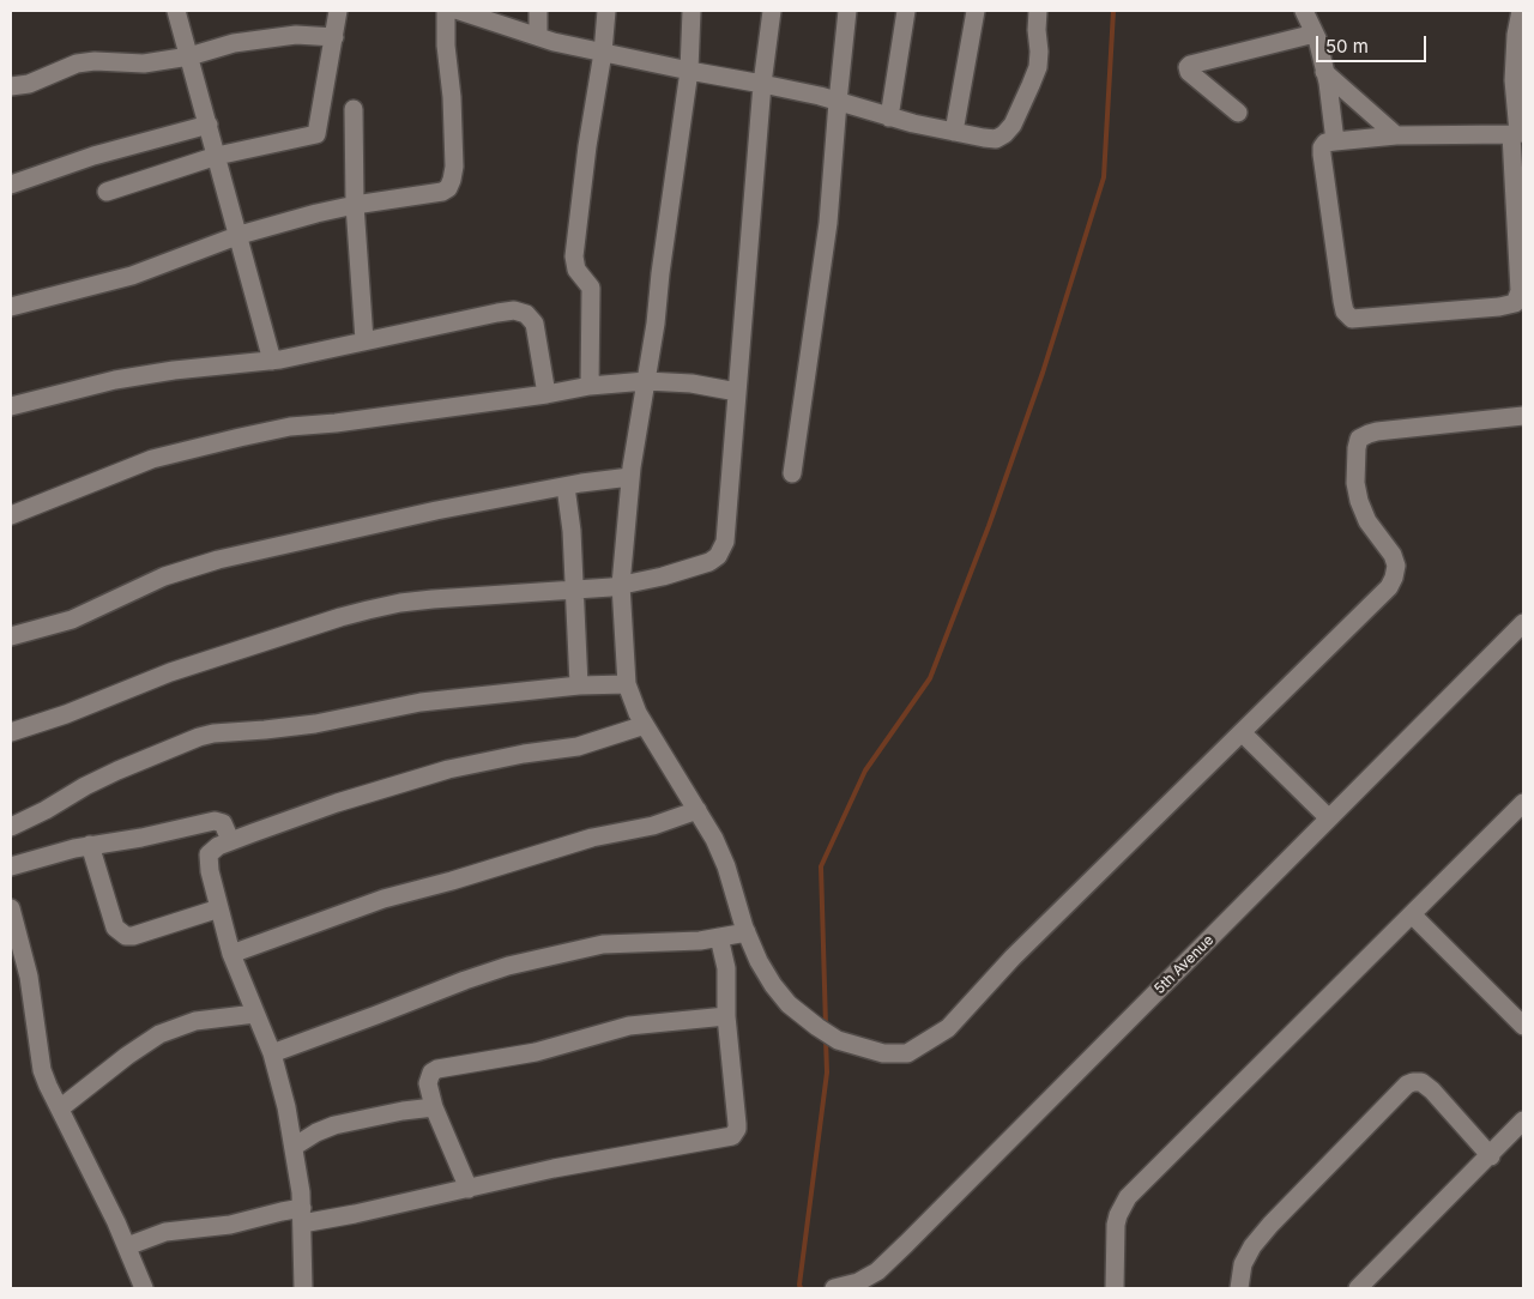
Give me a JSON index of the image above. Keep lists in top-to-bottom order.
{
  "streets": {
    "street": ["5th Avenue"]
  },
  "scale_bar": "50 m"
}
